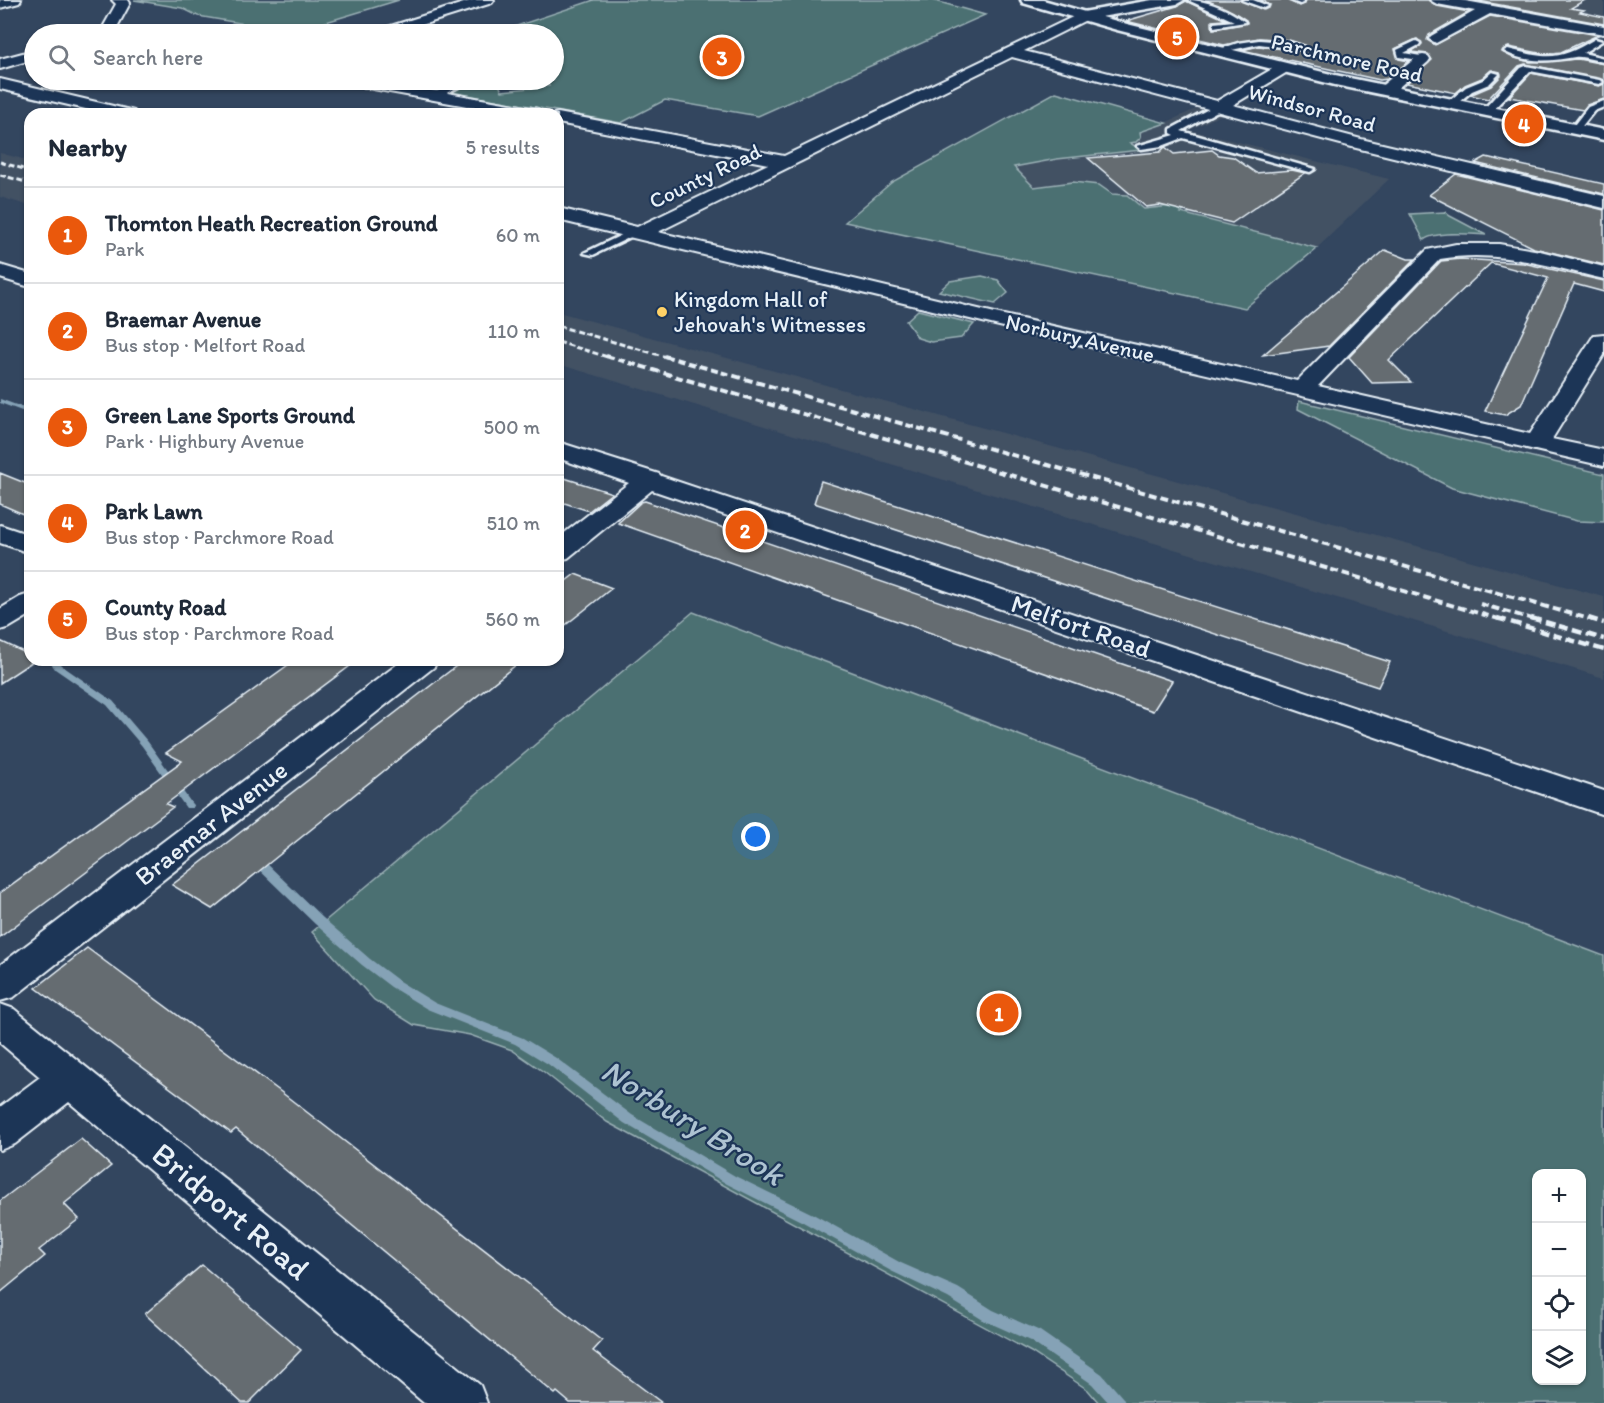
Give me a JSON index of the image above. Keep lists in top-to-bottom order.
{
  "streets": {
    "main road": ["Parchmore Road"],
    "street": [
      "Windsor Road",
      "County Road",
      "Norbury Avenue",
      "Melfort Road",
      "Braemar Avenue",
      "Bridport Road"
    ]
  },
  "crossings": [
    ["Parchmore Road", "County Road"],
    ["Windsor Road", "County Road"],
    ["County Road", "Norbury Avenue"]
  ],
  "water": ["Norbury Brook"],
  "places": ["Kingdom Hall of Jehovah's Witnesses"],
  "page": {
    "pins": [
      "5",
      "3",
      "4",
      "2",
      "1"
    ],
    "search": "Search here",
    "heading": ["Nearby", "5 results"],
    "list": [
      {
        "mark": "1",
        "name": "Thornton Heath Recreation Ground",
        "note": "Park",
        "value": "60 m"
      },
      {
        "mark": "2",
        "name": "Braemar Avenue",
        "note": "Bus stop · Melfort Road",
        "value": "110 m"
      },
      {
        "mark": "3",
        "name": "Green Lane Sports Ground",
        "note": "Park · Highbury Avenue",
        "value": "500 m"
      },
      {
        "mark": "4",
        "name": "Park Lawn",
        "note": "Bus stop · Parchmore Road",
        "value": "510 m"
      },
      {
        "mark": "5",
        "name": "County Road",
        "note": "Bus stop · Parchmore Road",
        "value": "560 m"
      }
    ],
    "map_buttons": ["+", "−"]
  }
}
